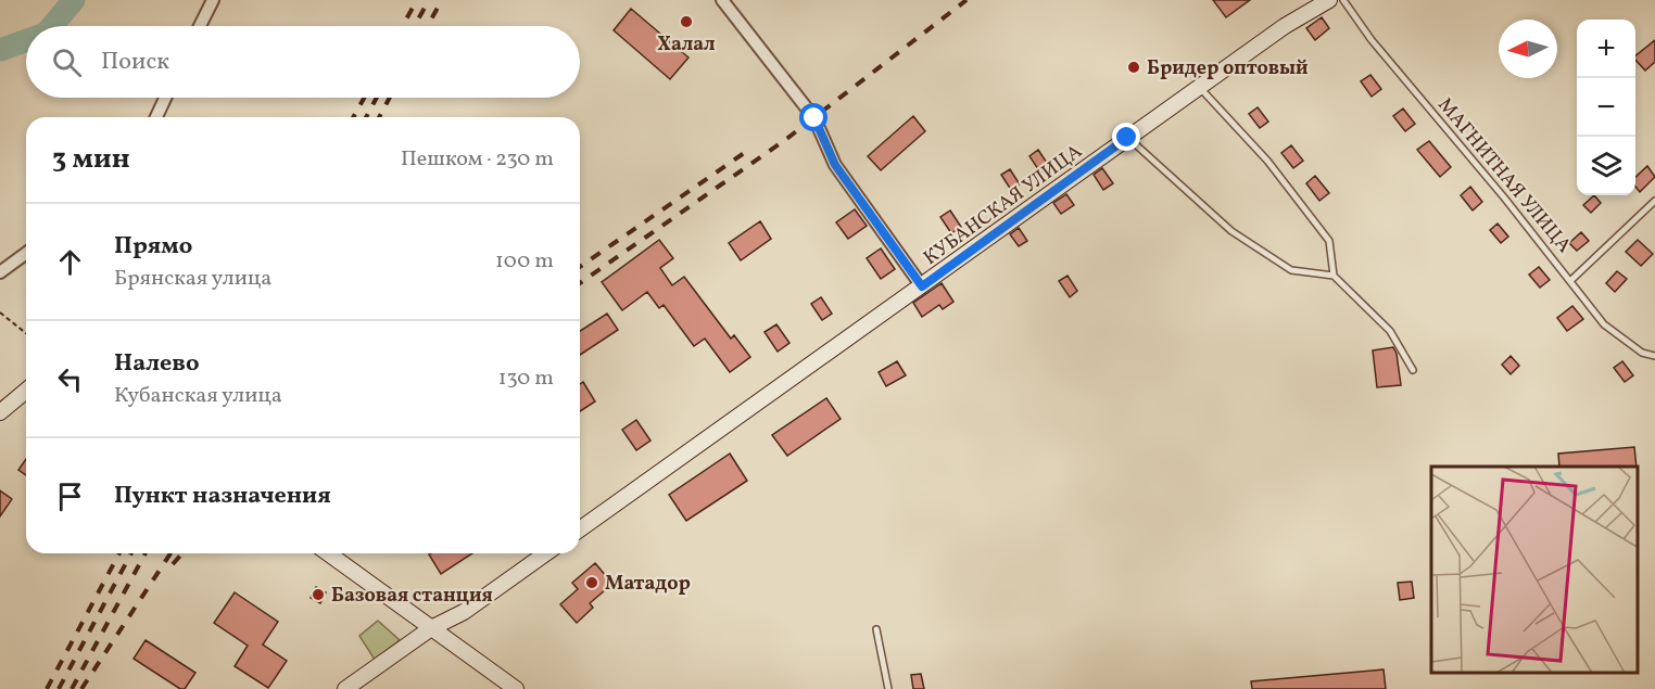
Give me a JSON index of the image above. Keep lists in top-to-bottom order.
{
  "streets": {
    "main road": ["КУБАНСКАЯ УЛИЦА"],
    "lane": ["МАГНИТНАЯ УЛИЦА"]
  },
  "places": [
    "Халал",
    "Бридер оптовый",
    "Матадор",
    "Базовая станция"
  ],
  "north": "left",
  "page": {
    "map_buttons": ["+", "−"],
    "search": "Поиск",
    "heading": ["3 мин", "Пешком · 230 m"],
    "list": [
      ["Прямо", "Брянская улица", "100 m"],
      ["Налево", "Кубанская улица", "130 m"],
      "Пункт назначения"
    ]
  }
}
